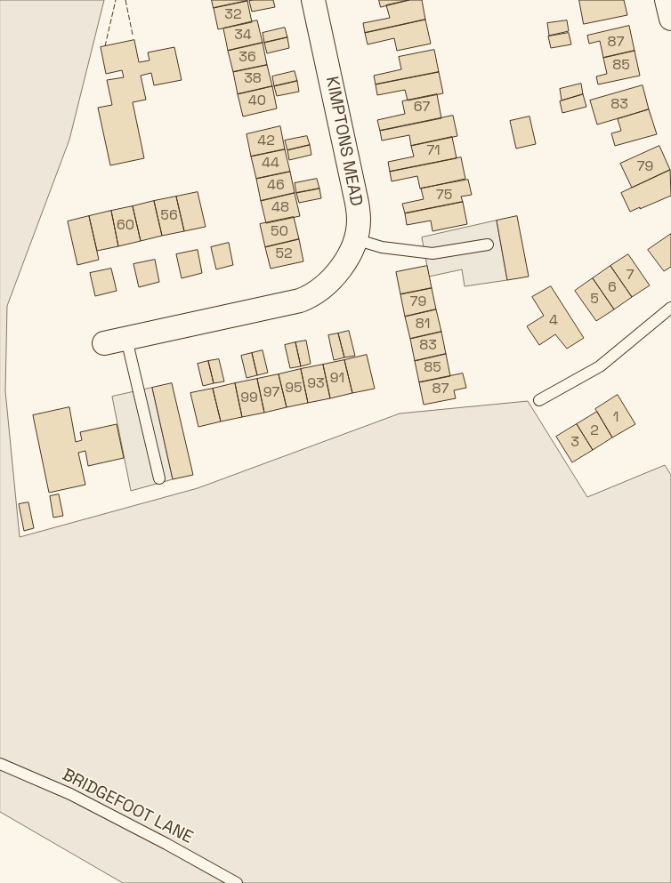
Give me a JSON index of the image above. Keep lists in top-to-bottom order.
{
  "streets": {
    "street": ["KIMPTONS MEAD"],
    "lane": ["BRIDGEFOOT LANE"]
  },
  "house_numbers": [
    "32",
    "34",
    "87",
    "36",
    "85",
    "38",
    "40",
    "83",
    "67",
    "42",
    "71",
    "44",
    "79",
    "46",
    "75",
    "48",
    "56",
    "60",
    "50",
    "52",
    "7",
    "6",
    "5",
    "79",
    "4",
    "81",
    "83",
    "85",
    "91",
    "93",
    "95",
    "87",
    "97",
    "99",
    "1",
    "2",
    "3"
  ]
}
